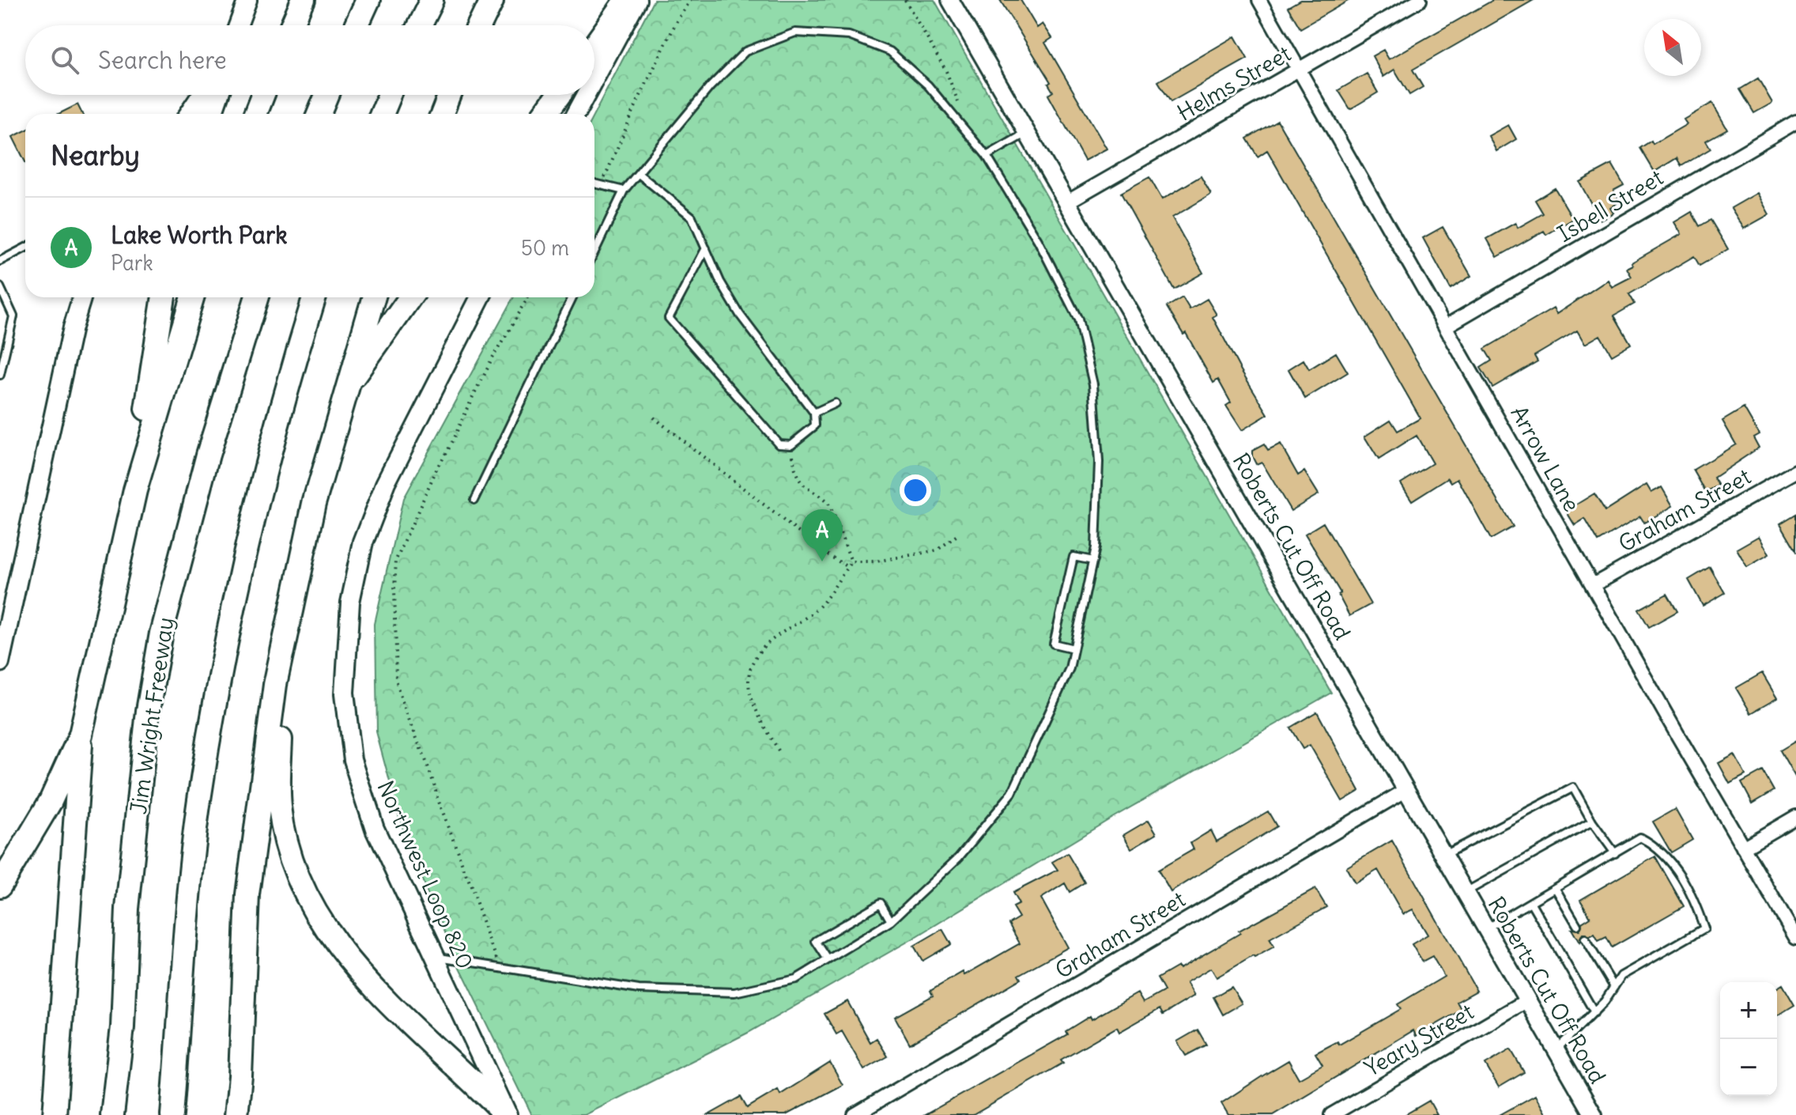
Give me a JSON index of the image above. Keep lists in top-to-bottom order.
{
  "streets": {
    "highway": ["Jim Wright Freeway"],
    "main road": ["Northwest Loop 820"],
    "street": [
      "Helms Street",
      "Isbell Street",
      "Arrow Lane",
      "Graham Street",
      "Roberts Cut Off Road",
      "Yeary Street"
    ]
  },
  "crossings": [
    ["Helms Street", "Arrow Lane"],
    ["Helms Street", "Roberts Cut Off Road"],
    ["Isbell Street", "Arrow Lane"],
    ["Arrow Lane", "Graham Street"],
    ["Graham Street", "Roberts Cut Off Road"],
    ["Roberts Cut Off Road", "Yeary Street"]
  ],
  "north": "top left",
  "page": {
    "search": "Search here",
    "heading": "Nearby",
    "list": [
      {
        "mark": "A",
        "name": "Lake Worth Park",
        "note": "Park",
        "value": "50 m"
      }
    ],
    "pins": "A",
    "map_buttons": ["+", "−"]
  }
}
